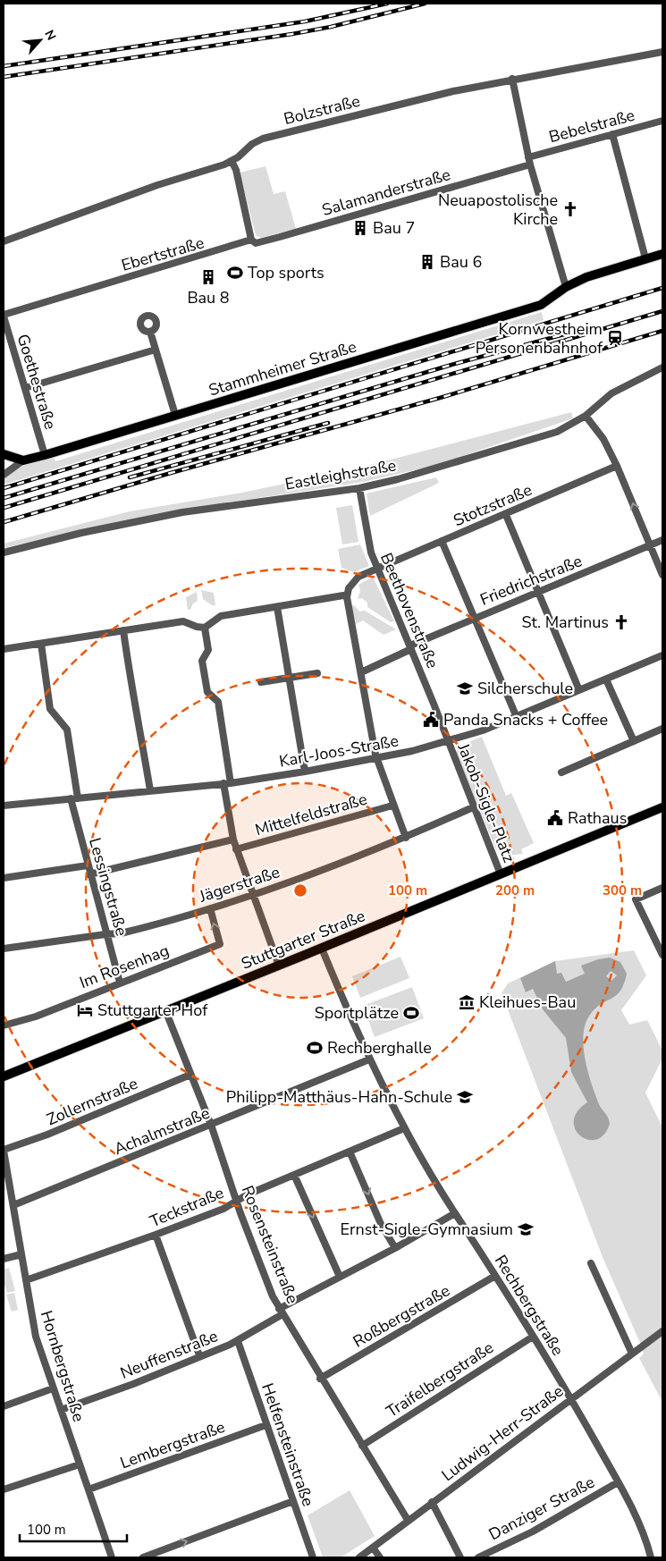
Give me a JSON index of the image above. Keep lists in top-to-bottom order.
{
  "streets": {
    "main road": ["Stammheimer Straße", "Stuttgarter Straße"],
    "street": [
      "Bolzstraße",
      "Bebelstraße",
      "Salamanderstraße",
      "Ebertstraße",
      "Goethestraße",
      "Eastleighstraße",
      "Stotzstraße",
      "Friedrichstraße",
      "Beethovenstraße",
      "Karl-Joos-Straße",
      "Jakob-Sigle-Platz",
      "Mittelfeldstraße",
      "Jägerstraße",
      "Lessingstraße",
      "Im Rosenhag",
      "Zollernstraße",
      "Achalmstraße",
      "Teckstraße",
      "Rosensteinstraße",
      "Rechbergstraße",
      "Roßbergstraße",
      "Neuffenstraße",
      "Hornbergstraße",
      "Traifelbergstraße",
      "Ludwig-Herr-Straße",
      "Lembergstraße",
      "Helfensteinstraße",
      "Danziger Straße"
    ]
  },
  "crossings": [
    ["Bebelstraße", "Salamanderstraße"],
    ["Salamanderstraße", "Ebertstraße"],
    ["Ebertstraße", "Goethestraße"],
    ["Stammheimer Straße", "Goethestraße"],
    ["Eastleighstraße", "Beethovenstraße"],
    ["Stotzstraße", "Friedrichstraße"],
    ["Stotzstraße", "Beethovenstraße"],
    ["Stotzstraße", "Karl-Joos-Straße"],
    ["Stotzstraße", "Mittelfeldstraße"],
    ["Stotzstraße", "Jägerstraße"],
    ["Friedrichstraße", "Beethovenstraße"],
    ["Beethovenstraße", "Karl-Joos-Straße"],
    ["Beethovenstraße", "Jakob-Sigle-Platz"],
    ["Karl-Joos-Straße", "Jakob-Sigle-Platz"],
    ["Karl-Joos-Straße", "Lessingstraße"],
    ["Jakob-Sigle-Platz", "Jägerstraße"],
    ["Jakob-Sigle-Platz", "Stuttgarter Straße"],
    ["Jägerstraße", "Lessingstraße"],
    ["Jägerstraße", "Im Rosenhag"],
    ["Lessingstraße", "Im Rosenhag"],
    ["Stuttgarter Straße", "Rosensteinstraße"],
    ["Stuttgarter Straße", "Rechbergstraße"],
    ["Zollernstraße", "Rosensteinstraße"],
    ["Zollernstraße", "Hornbergstraße"],
    ["Achalmstraße", "Rosensteinstraße"],
    ["Achalmstraße", "Rechbergstraße"],
    ["Achalmstraße", "Hornbergstraße"],
    ["Teckstraße", "Rosensteinstraße"],
    ["Teckstraße", "Rechbergstraße"],
    ["Teckstraße", "Hornbergstraße"],
    ["Rosensteinstraße", "Roßbergstraße"],
    ["Rosensteinstraße", "Neuffenstraße"],
    ["Rosensteinstraße", "Traifelbergstraße"],
    ["Rosensteinstraße", "Ludwig-Herr-Straße"],
    ["Rechbergstraße", "Roßbergstraße"],
    ["Rechbergstraße", "Neuffenstraße"],
    ["Rechbergstraße", "Traifelbergstraße"],
    ["Rechbergstraße", "Ludwig-Herr-Straße"],
    ["Rechbergstraße", "Danziger Straße"],
    ["Neuffenstraße", "Hornbergstraße"],
    ["Neuffenstraße", "Helfensteinstraße"],
    ["Hornbergstraße", "Lembergstraße"],
    ["Lembergstraße", "Helfensteinstraße"]
  ],
  "one_way": ["Im Rosenhag"],
  "places": {
    "church": ["Neuapostolische Kirche", "St. Martinus"],
    "building": ["Bau 7", "Bau 6", "Bau 8"],
    "sports": ["Top sports", "Sportplätze", "Rechberghalle"],
    "station": ["Kornwestheim Personenbahnhof"],
    "school or university": ["Silcherschule", "Philipp-Matthäus-Hahn-Schule", "Ernst-Sigle-Gymnasium"],
    "public building": ["Panda Snacks + Coffee", "Rathaus"],
    "museum": ["Kleihues-Bau"],
    "hotel": ["Stuttgarter Hof"]
  },
  "scale_bar": "100 m",
  "north": "top right",
  "rings": ["100 m", "200 m", "300 m"]
}
